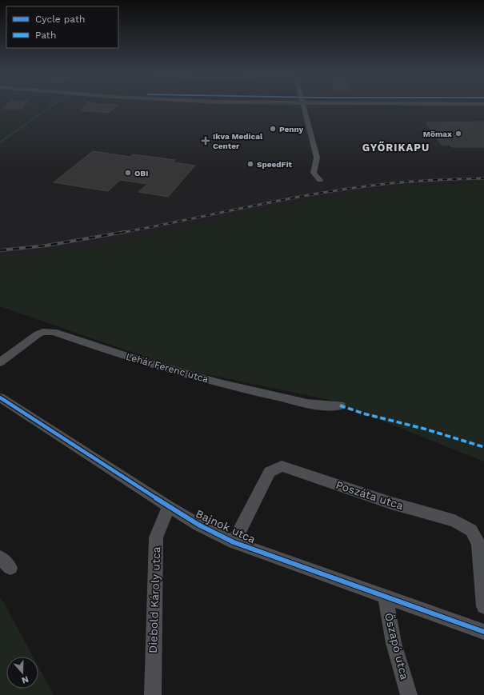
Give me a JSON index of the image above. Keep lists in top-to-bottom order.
{
  "streets": {
    "street": [
      "Lehár Ferenc utca",
      "Poszáta utca",
      "Bajnok utca",
      "Diebold Károly utca",
      "Őszapó utca"
    ]
  },
  "crossings": [
    ["Poszáta utca", "Bajnok utca"],
    ["Bajnok utca", "Diebold Károly utca"],
    ["Bajnok utca", "Őszapó utca"]
  ],
  "districts": ["GYŐRIKAPU"],
  "places": {
    "other": [
      "Penny",
      "Mömax",
      "SpeedFit",
      "OBI"
    ],
    "health": ["Ikva Medical Center"]
  },
  "legend": ["Cycle path", "Path"],
  "north": "bottom"
}
